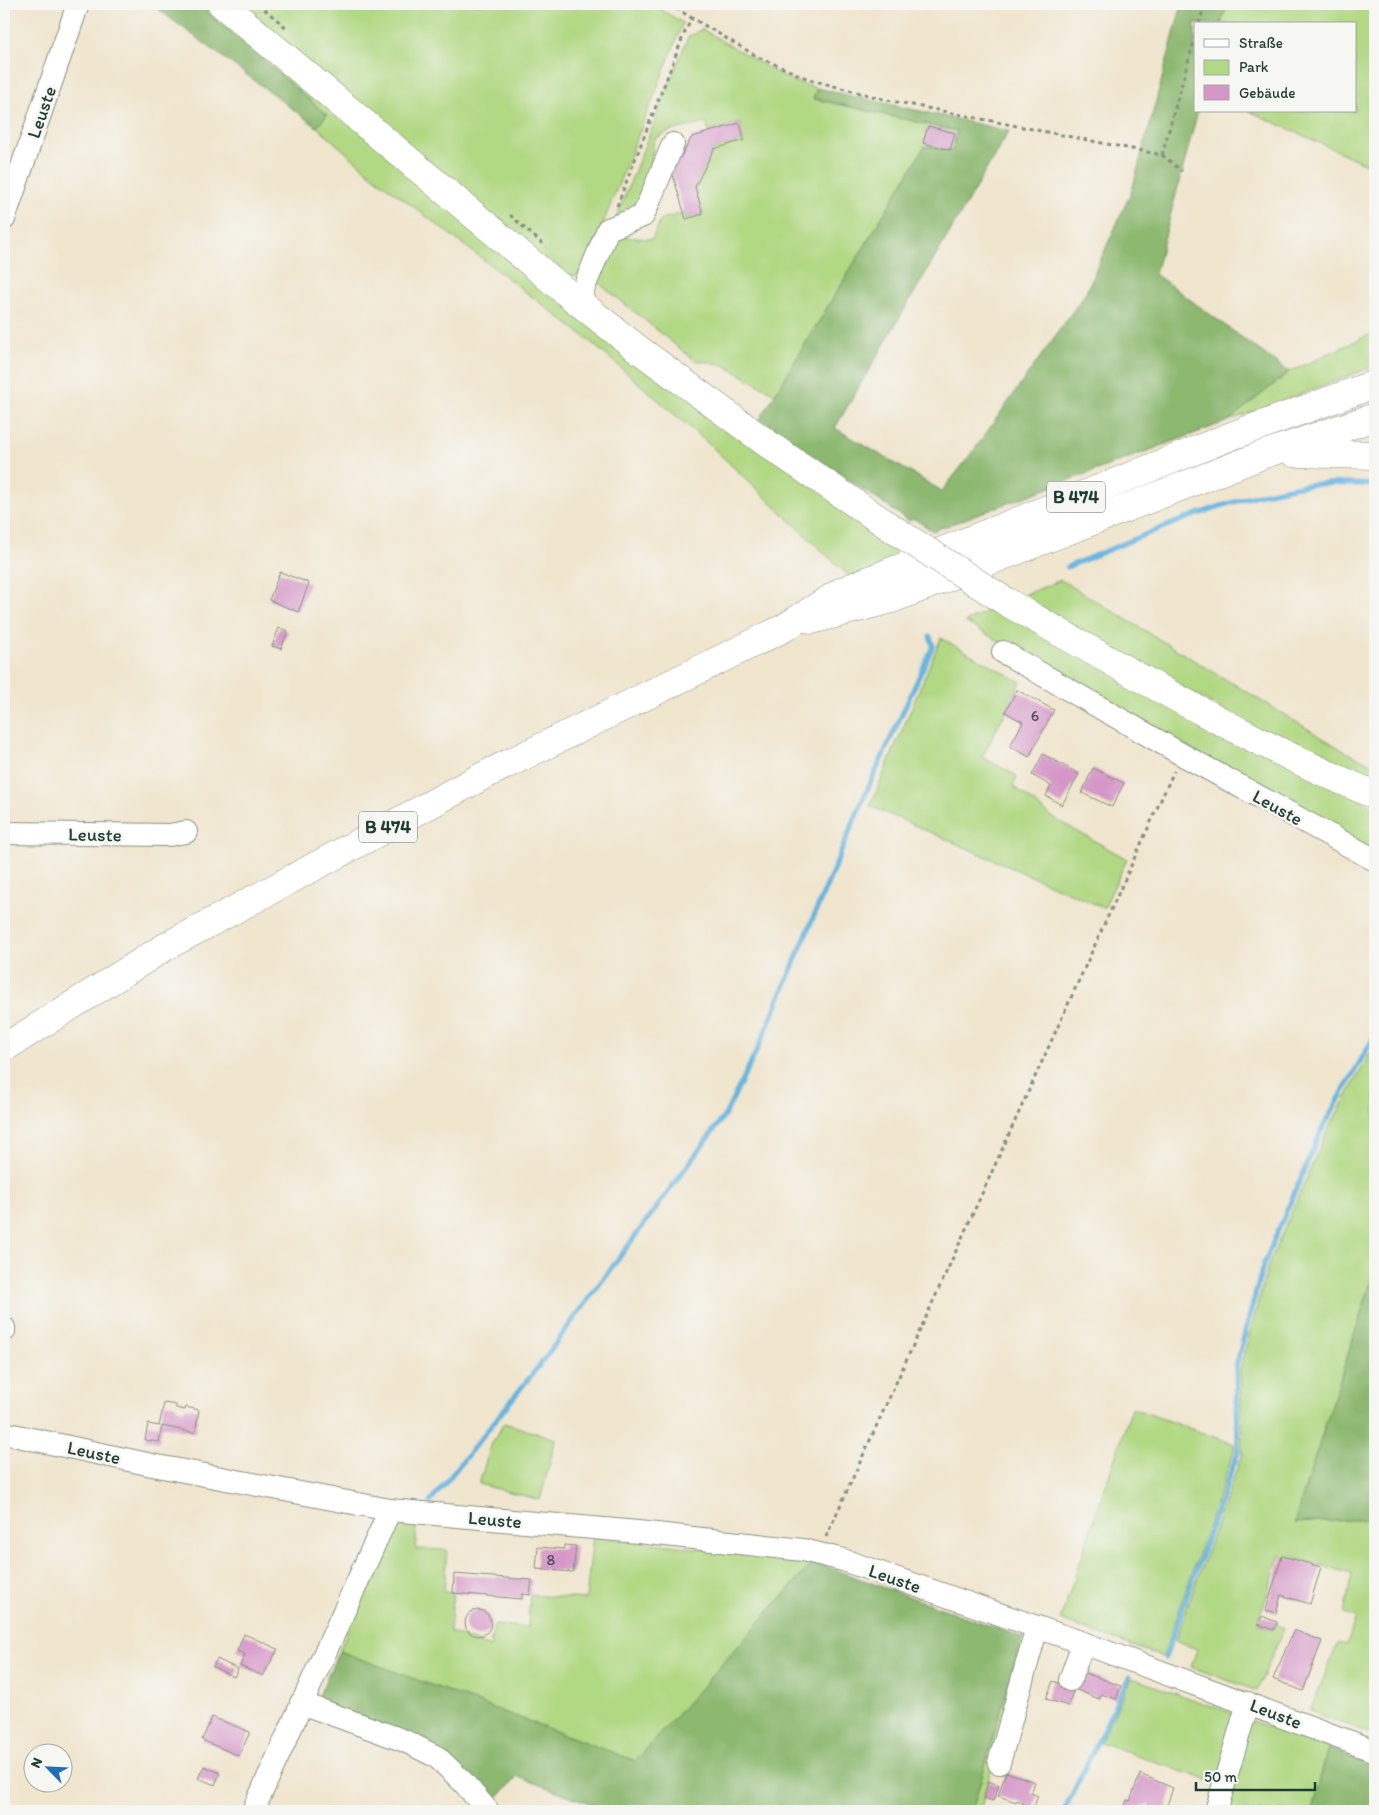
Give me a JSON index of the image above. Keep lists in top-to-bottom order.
{
  "streets": {
    "main road": ["B 474"],
    "street": ["Leuste"]
  },
  "house_numbers": ["6", "8"],
  "legend": ["Straße", "Park", "Gebäude"],
  "scale_bar": "50 m",
  "north": "top left"
}
